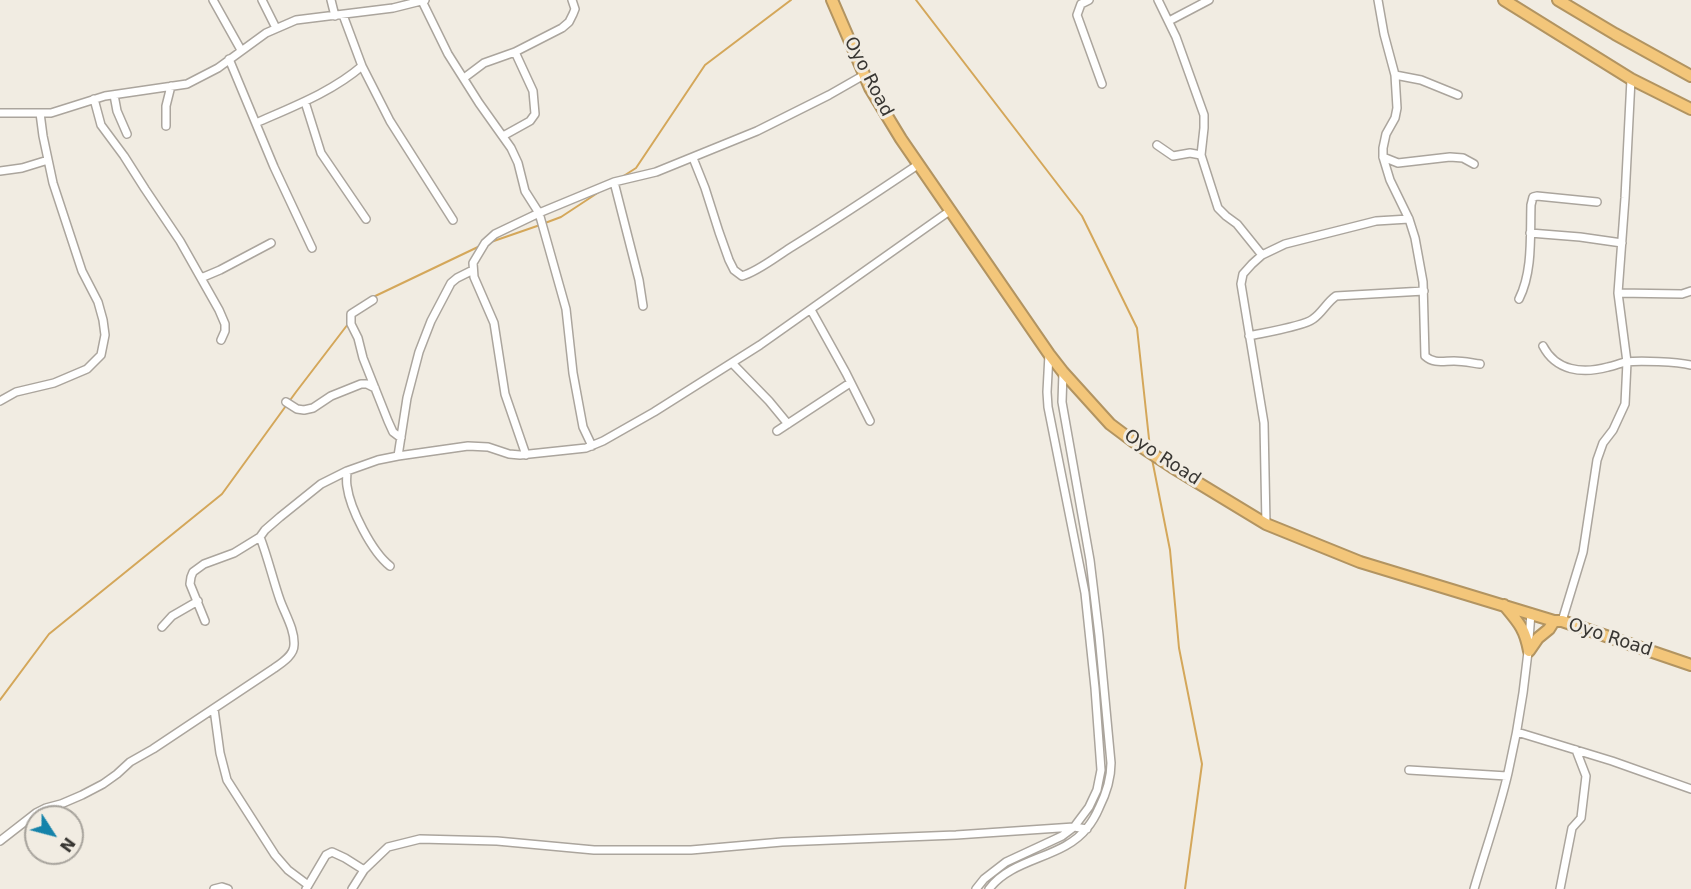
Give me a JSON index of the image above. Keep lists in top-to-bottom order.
{
  "streets": {
    "highway": ["Oyo Road"]
  },
  "north": "bottom right"
}
